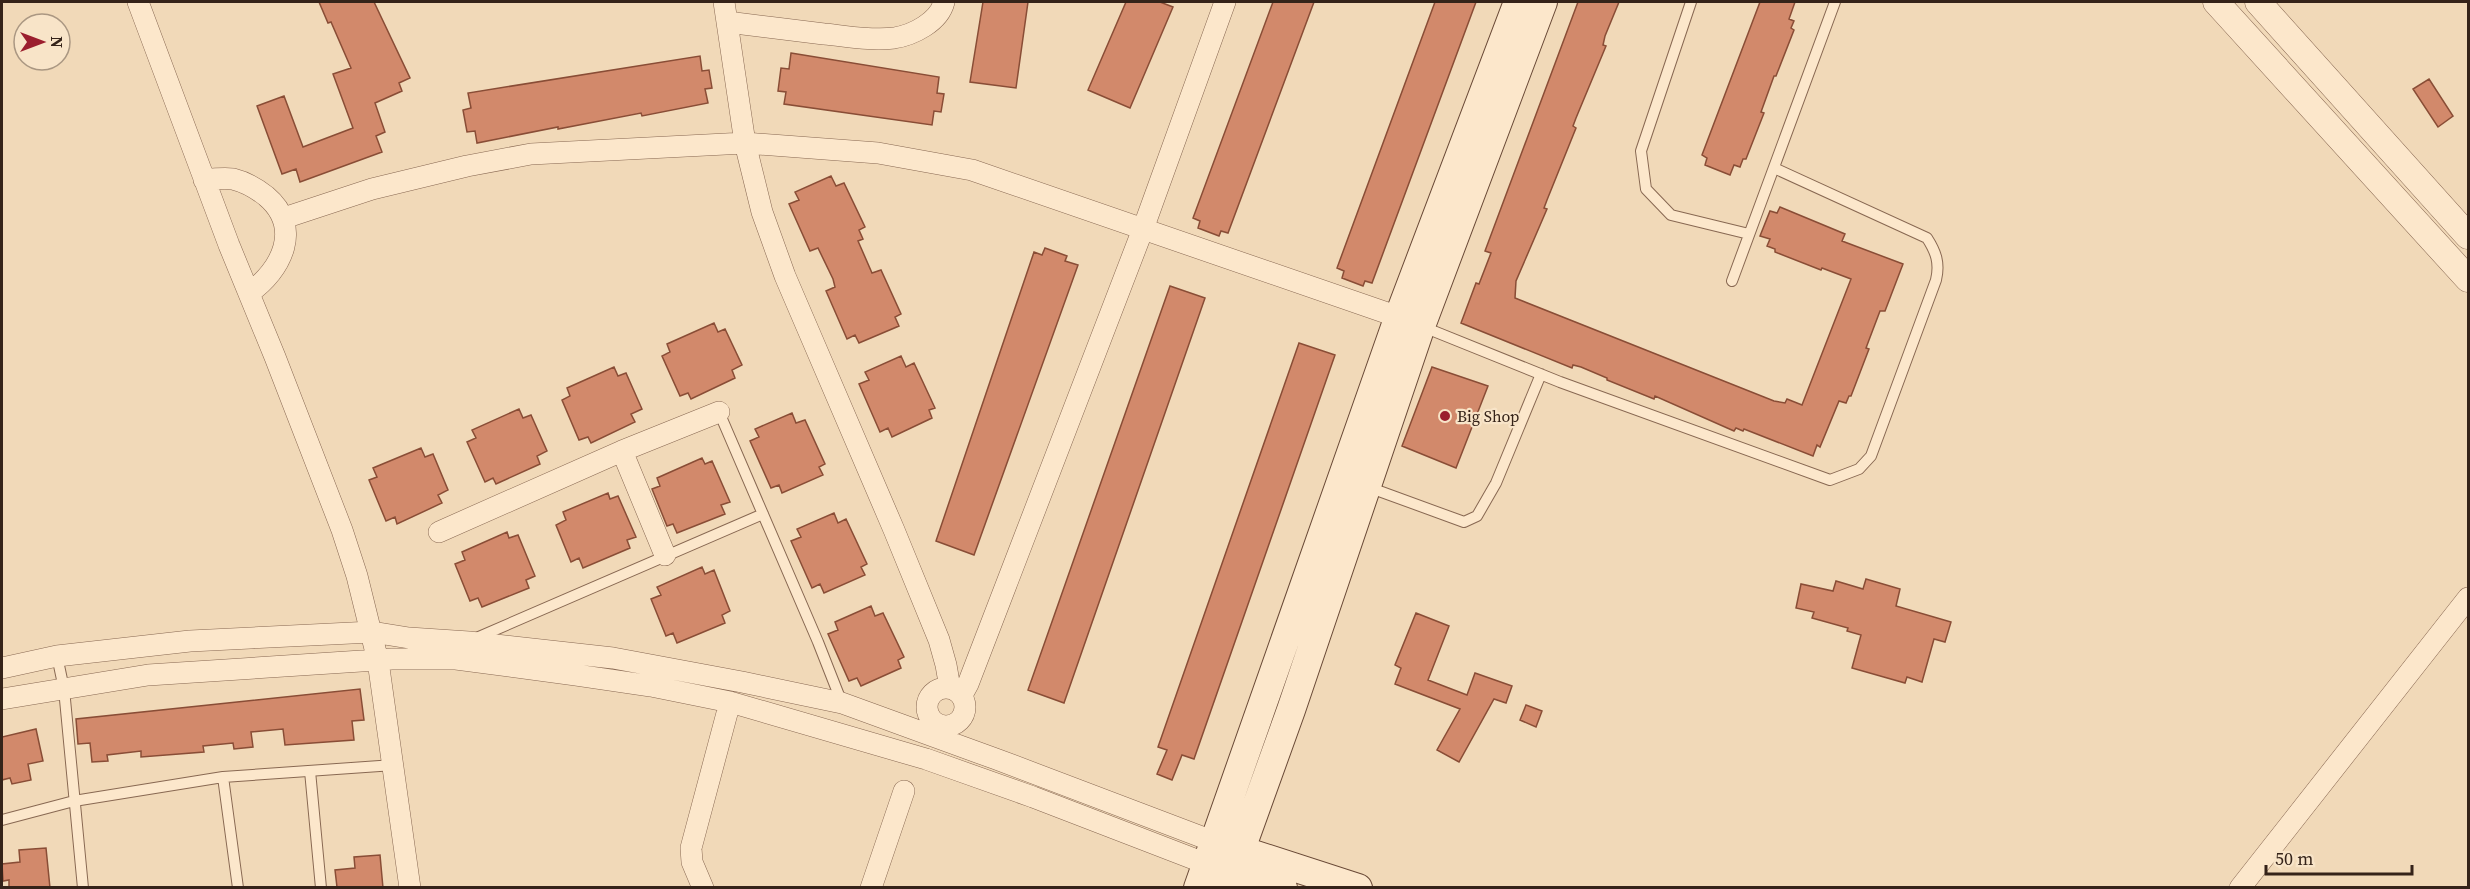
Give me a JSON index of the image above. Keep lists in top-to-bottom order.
{
  "places": ["Big Shop"],
  "scale_bar": "50 m",
  "north": "right"
}
